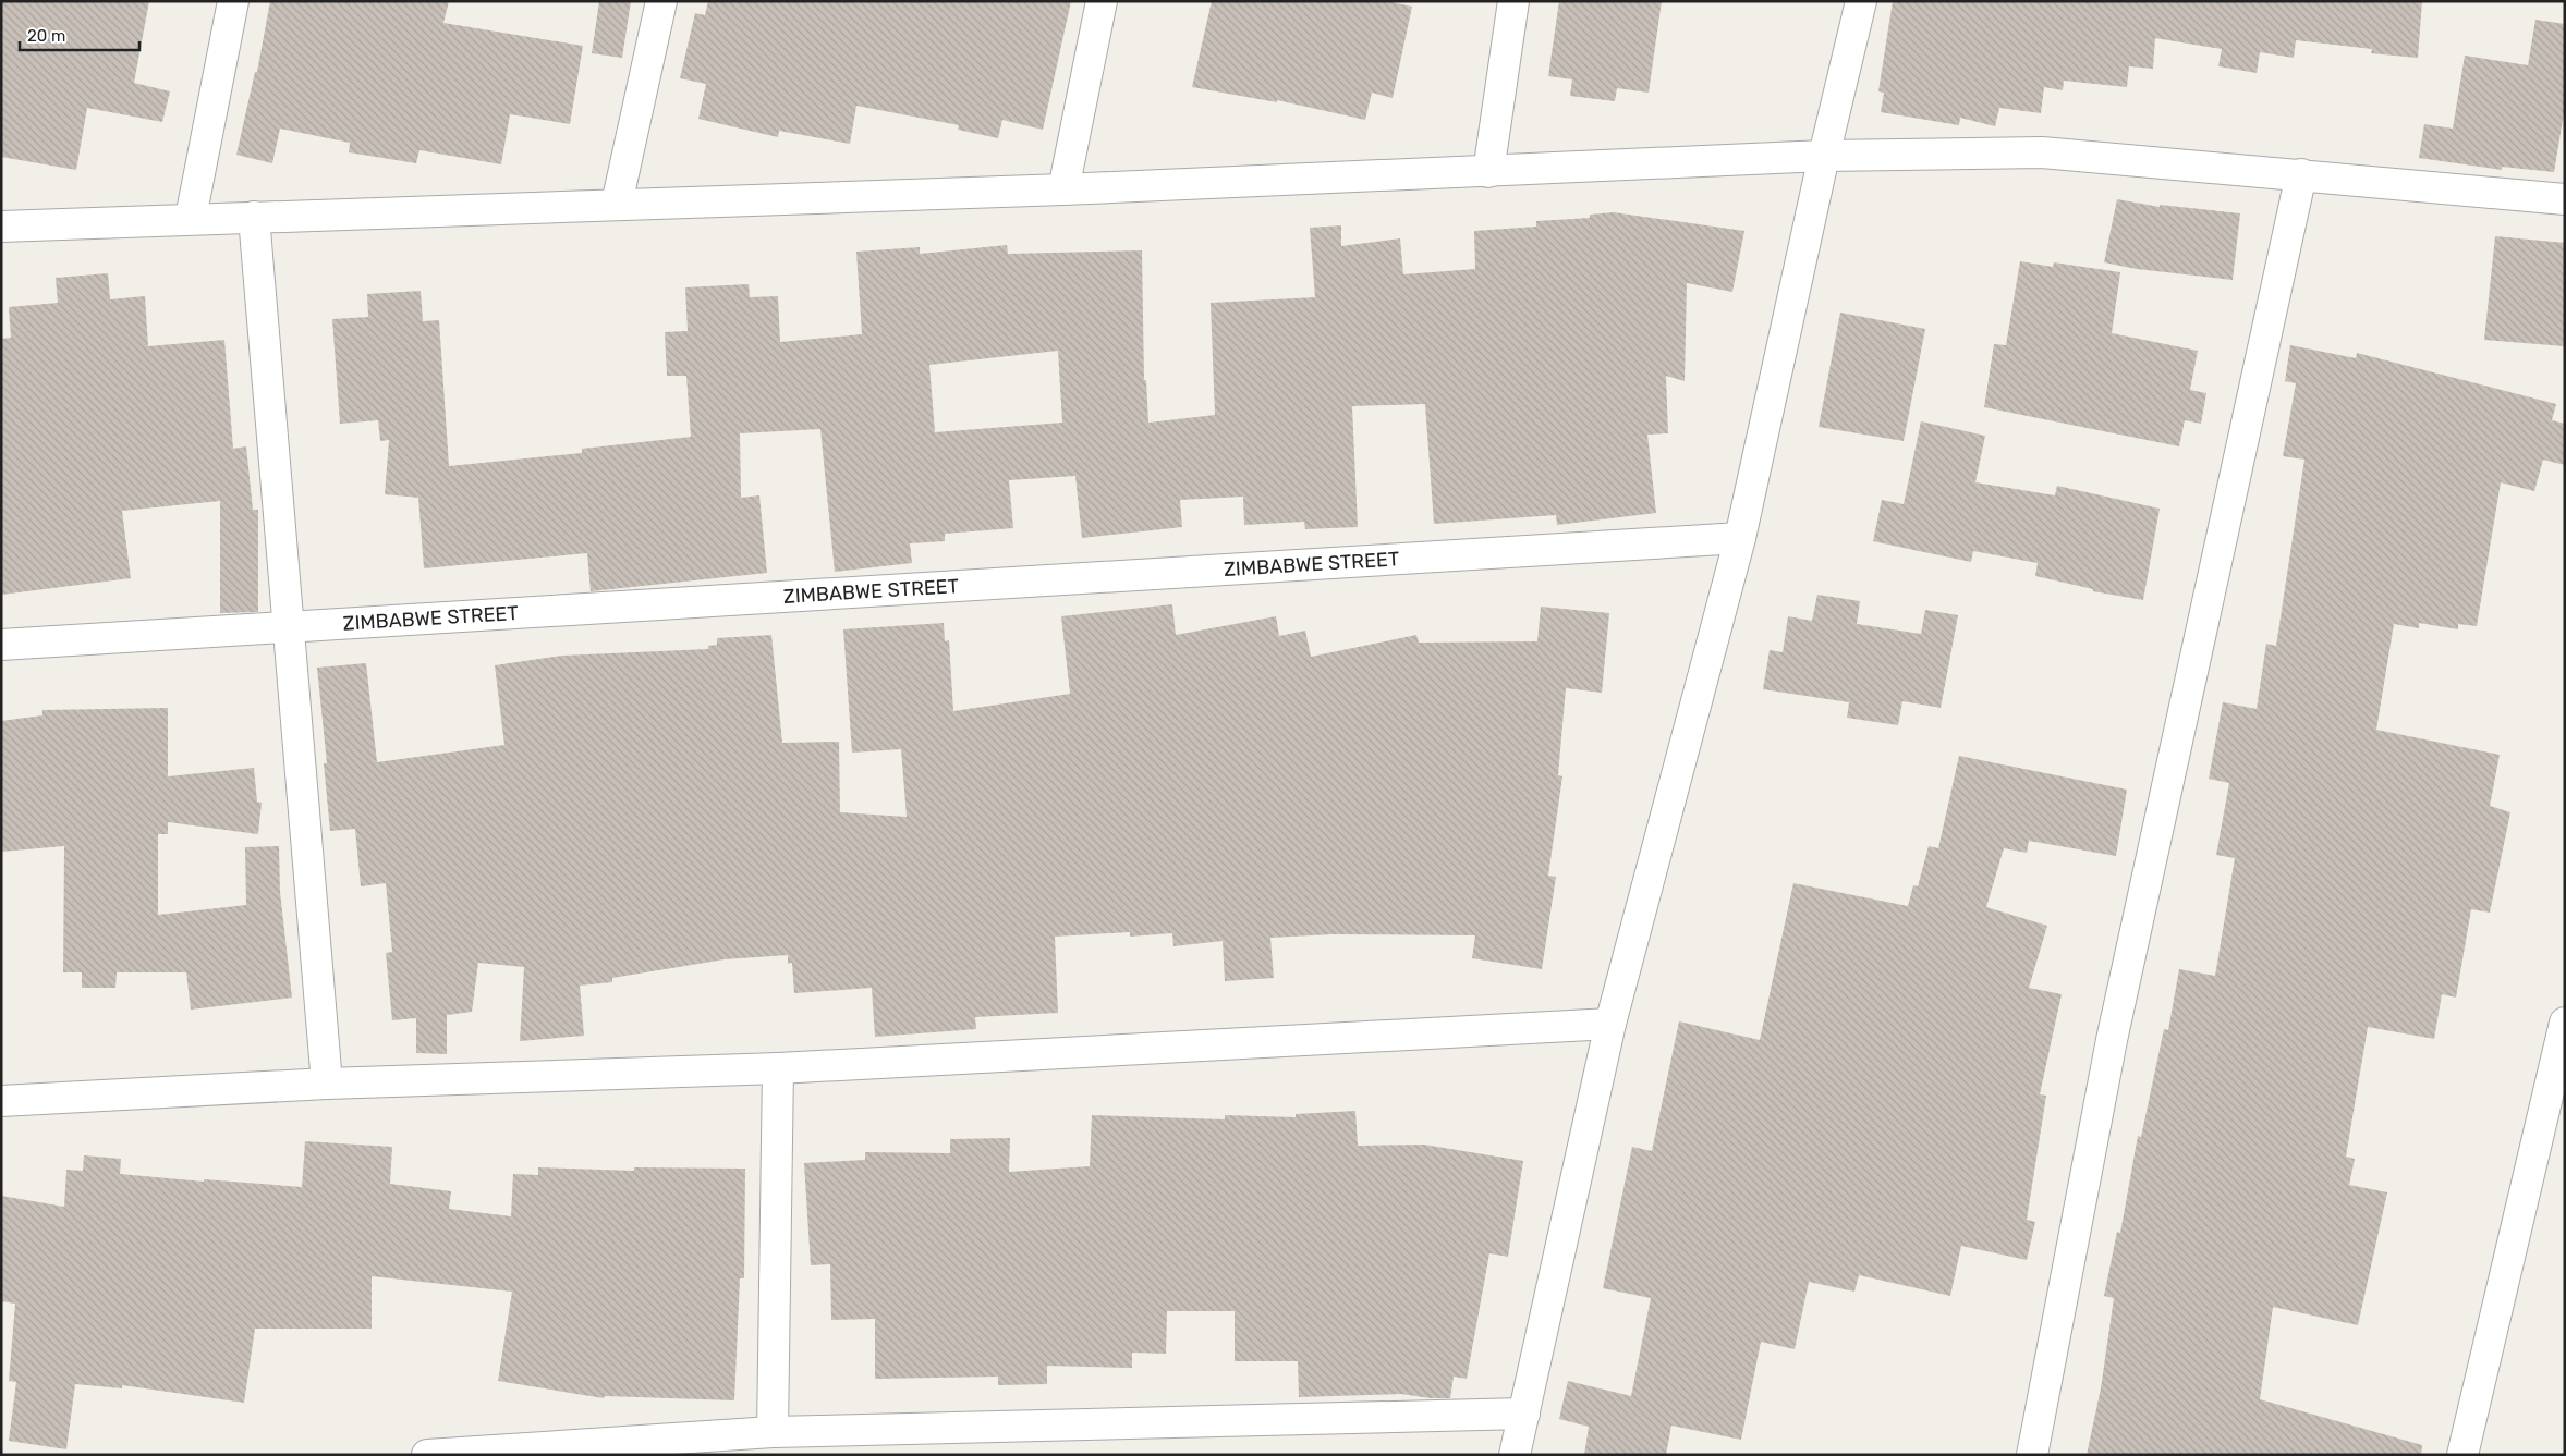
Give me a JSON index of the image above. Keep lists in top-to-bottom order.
{
  "streets": {
    "street": ["ZIMBABWE STREET"]
  },
  "scale_bar": "20 m"
}
